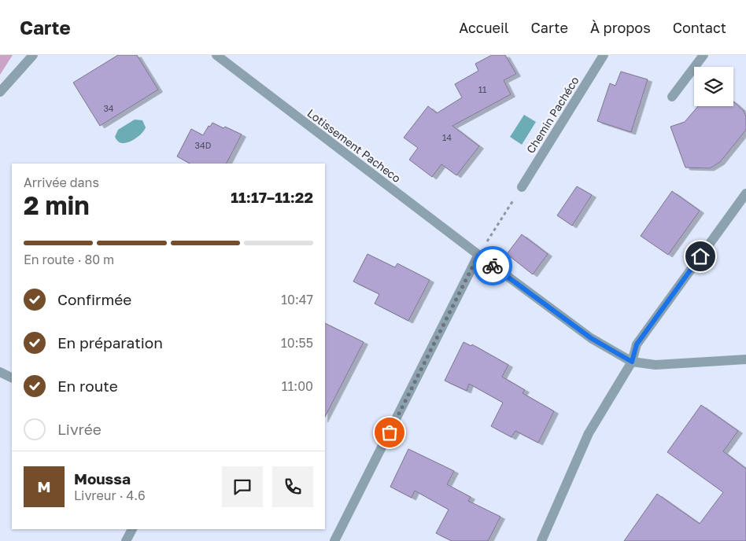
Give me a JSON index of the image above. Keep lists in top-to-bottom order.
{
  "streets": {
    "street": ["Chemin Pachéco", "Lotissement Pacheco"]
  },
  "house_numbers": [
    "11",
    "34",
    "14",
    "34D"
  ],
  "page": {
    "header": "Carte",
    "nav": [
      "Accueil",
      "Carte",
      "À propos",
      "Contact"
    ],
    "heading": ["2 min", "Arrivée dans", "11:17–11:22"],
    "panel": ["Moussa", "Livreur · 4.6"],
    "bar": "En route · 80 m",
    "list": [
      ["Confirmée", "10:47"],
      ["En préparation", "10:55"],
      ["En route", "11:00"],
      "Livrée"
    ],
    "round": "M"
  }
}
